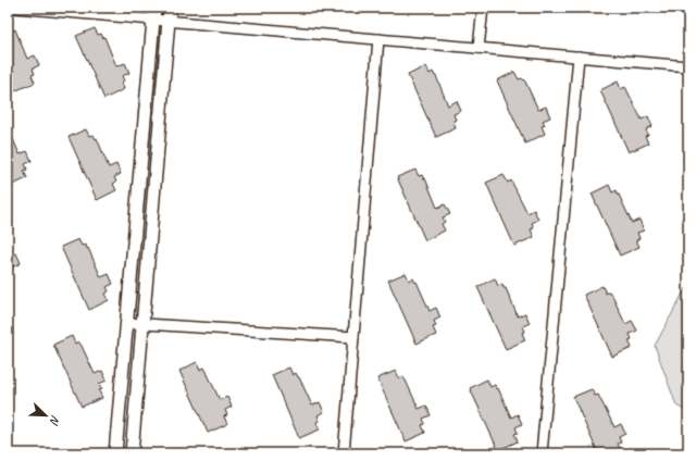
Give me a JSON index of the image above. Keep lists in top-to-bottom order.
{
  "north": "bottom right"
}
